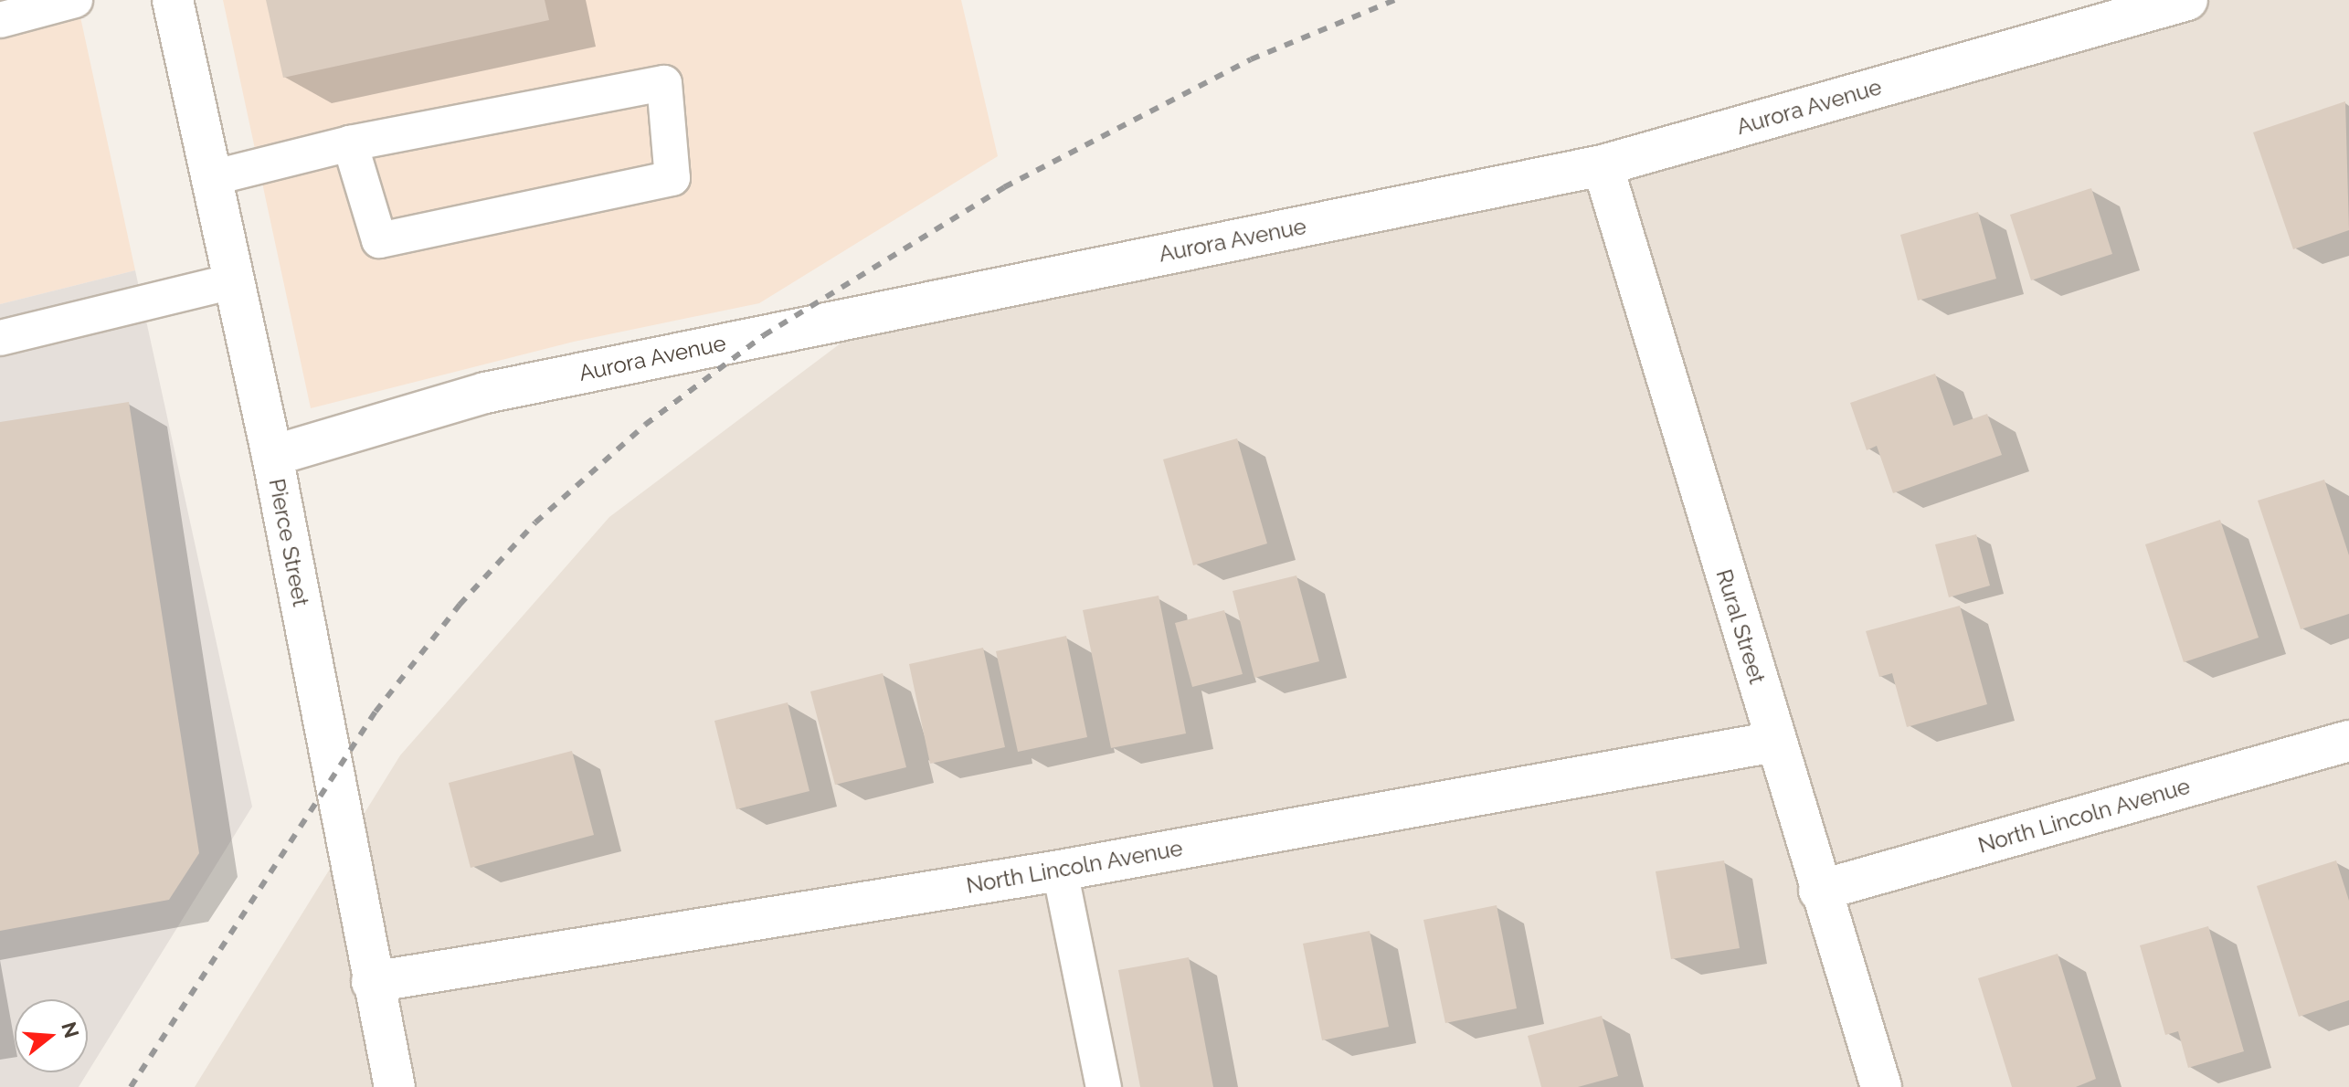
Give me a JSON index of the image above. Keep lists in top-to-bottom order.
{
  "streets": {
    "street": [
      "Aurora Avenue",
      "Pierce Street",
      "Rural Street",
      "North Lincoln Avenue"
    ]
  },
  "crossings": [
    ["Aurora Avenue", "Pierce Street"],
    ["Aurora Avenue", "Rural Street"],
    ["Pierce Street", "North Lincoln Avenue"],
    ["Rural Street", "North Lincoln Avenue"]
  ],
  "north": "right"
}
